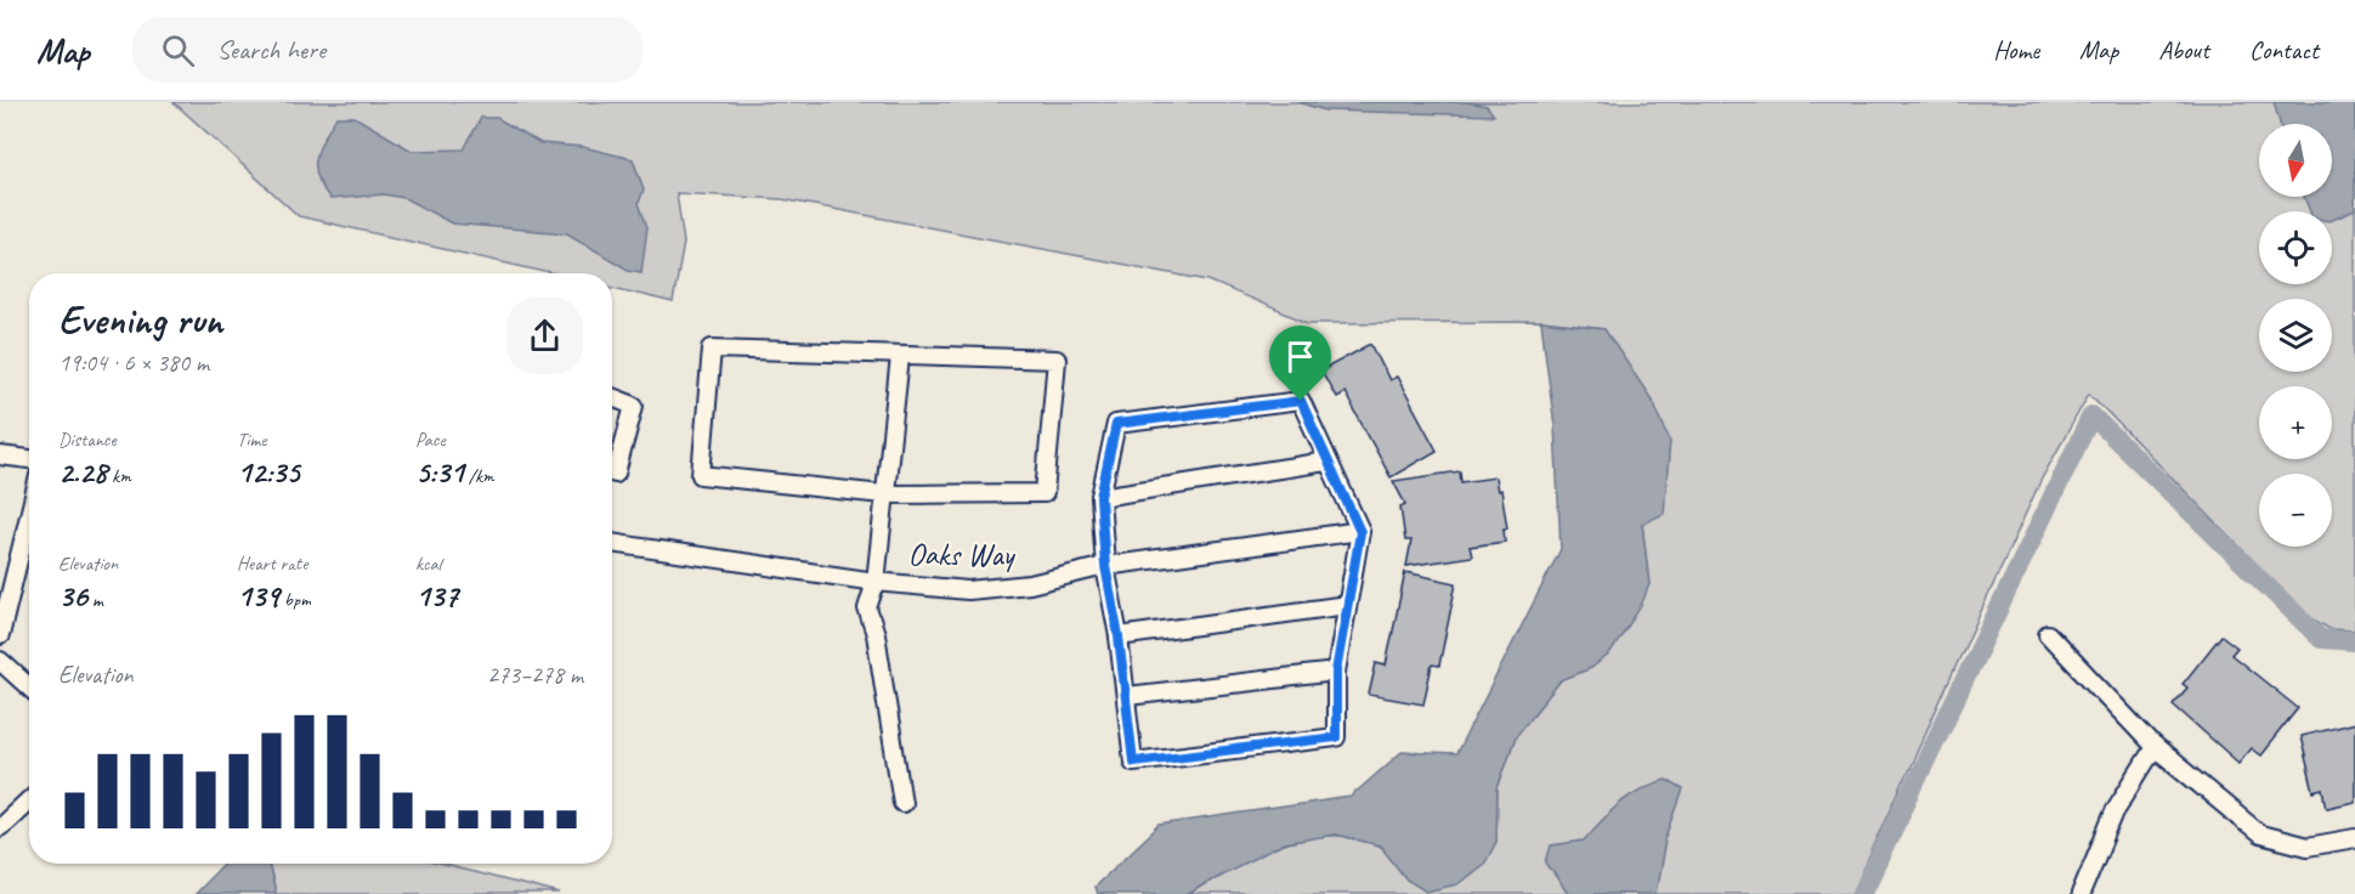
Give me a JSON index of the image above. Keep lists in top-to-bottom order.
{
  "streets": {
    "street": ["Oaks Way"]
  },
  "north": "bottom",
  "page": {
    "header": "Map",
    "search": "Search here",
    "nav": [
      "Home",
      "Map",
      "About",
      "Contact"
    ],
    "map_buttons": ["+", "−"],
    "heading": ["Evening run", "19:04 · 6 × 380 m"],
    "stats": [
      ["Distance", "2.28 km"],
      ["Time", "12:35"],
      ["Pace", "5:31 /km"],
      ["Elevation", "36 m"],
      ["Heart rate", "139 bpm"],
      ["kcal", "137"]
    ],
    "chart": ["Elevation", "273–278 m"]
  }
}
